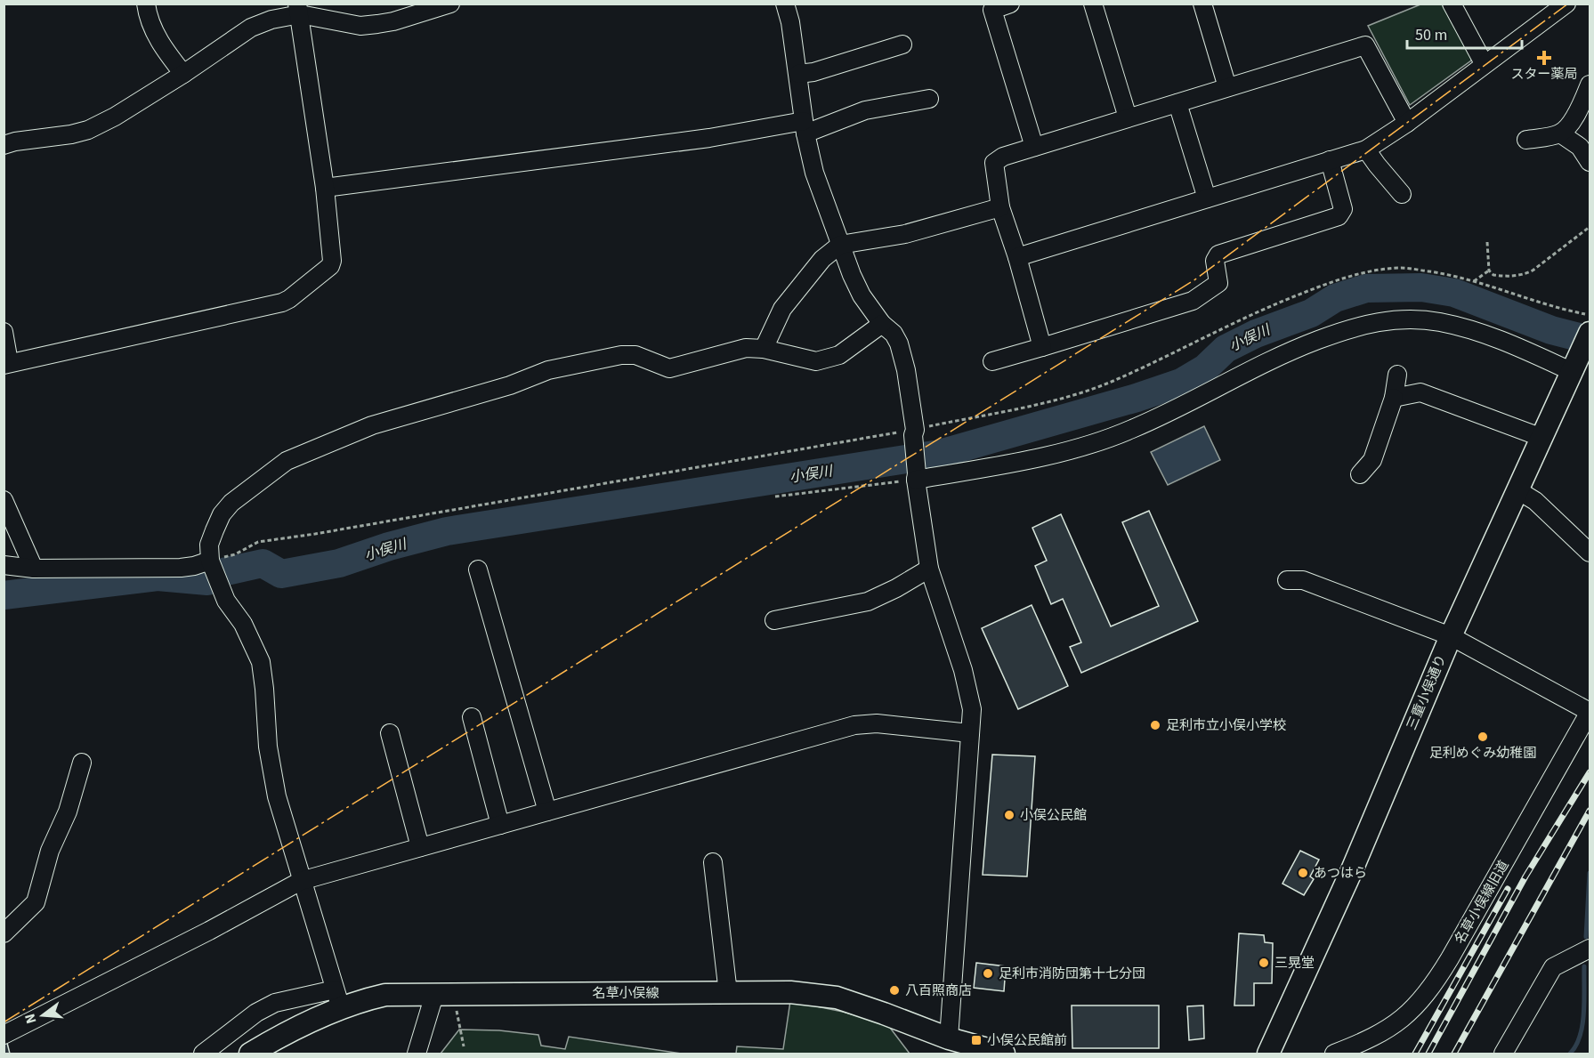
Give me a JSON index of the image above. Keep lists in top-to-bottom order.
{
  "streets": {
    "main road": ["三重小俣通り", "名草小俣線"],
    "street": ["名草小俣線旧道"]
  },
  "water": ["小俣川"],
  "places": {
    "health": ["スター薬局"],
    "other": [
      "足利市立小俣小学校",
      "足利めぐみ幼稚園",
      "小俣公民館",
      "あつはら",
      "三晃堂",
      "足利市消防団第十七分団",
      "八百照商店"
    ],
    "transit": ["小俣公民館前"]
  },
  "scale_bar": "50 m",
  "north": "left"
}
